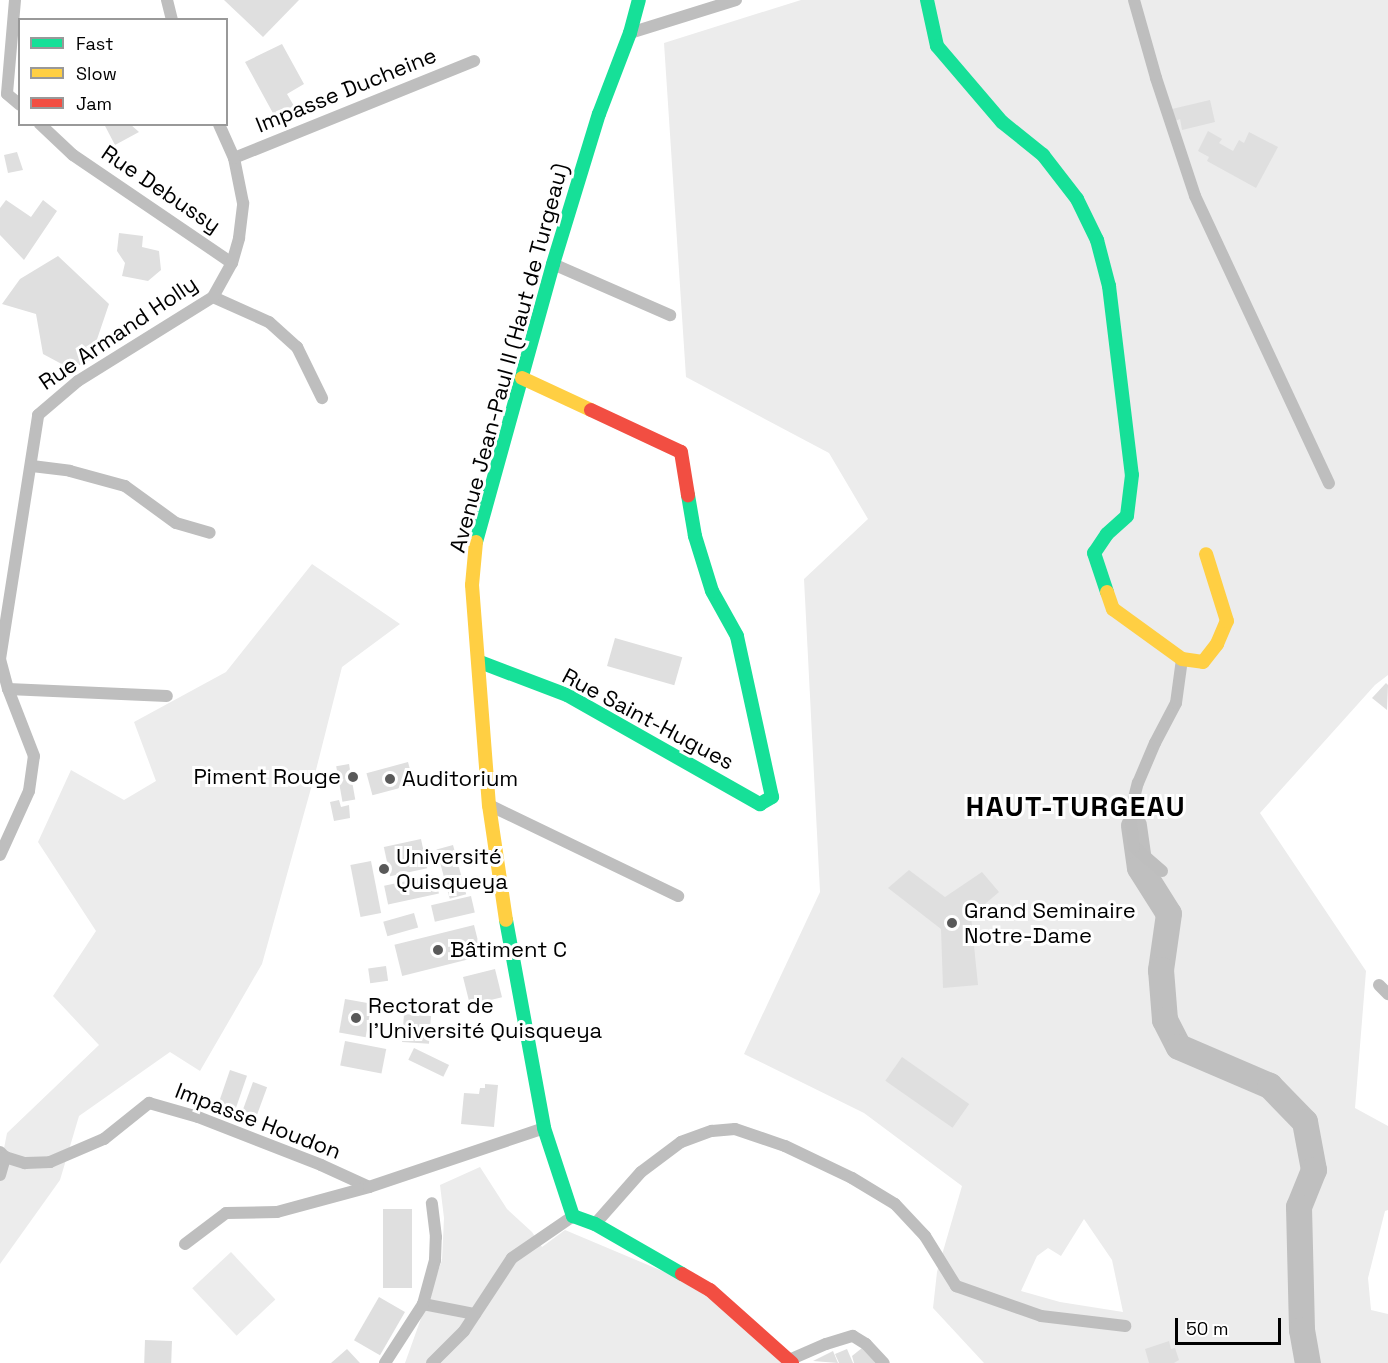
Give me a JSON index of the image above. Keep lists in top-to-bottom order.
{
  "streets": {
    "street": [
      "Impasse Ducheine",
      "Rue Debussy",
      "Rue Armand Holly",
      "Avenue Jean-Paul II (Haut de Turgeau)",
      "Rue Saint-Hugues",
      "Impasse Houdon"
    ]
  },
  "crossings": [
    ["Impasse Ducheine", "Rue Armand Holly"],
    ["Rue Debussy", "Rue Armand Holly"],
    ["Avenue Jean-Paul II (Haut de Turgeau)", "Rue Saint-Hugues"]
  ],
  "districts": ["HAUT-TURGEAU"],
  "places": [
    "Piment Rouge",
    "Auditorium",
    "Université Quisqueya",
    "Grand Seminaire Notre-Dame",
    "Bâtiment C",
    "Rectorat de l'Université Quisqueya"
  ],
  "legend": ["Fast", "Slow", "Jam"],
  "scale_bar": "50 m"
}
